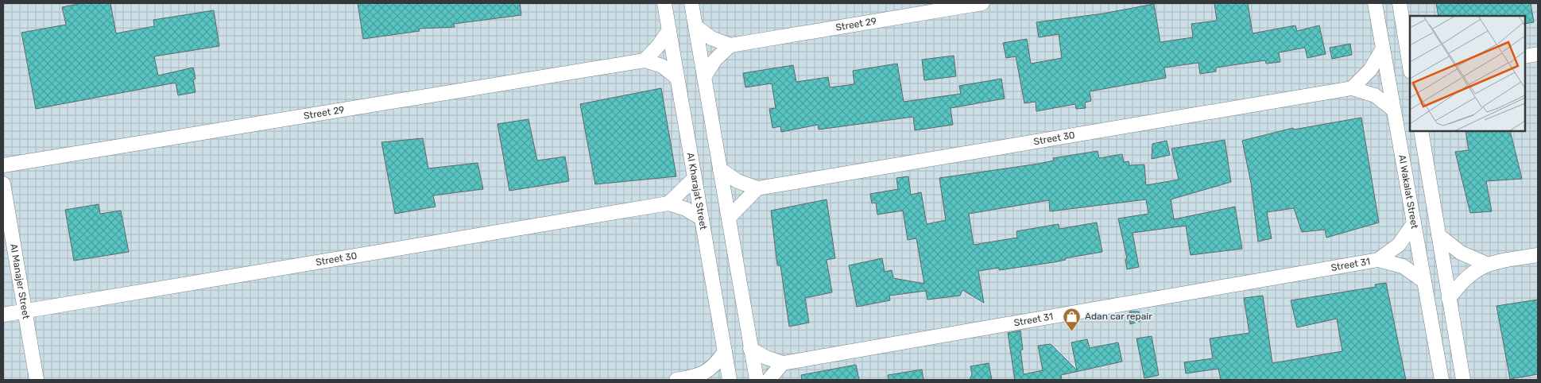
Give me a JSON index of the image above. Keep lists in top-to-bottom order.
{
  "streets": {
    "street": [
      "Street 29",
      "Street 30",
      "Al Kharajat Street",
      "Al Wakalat Street",
      "Street 31",
      "Al Manajer Street"
    ]
  },
  "crossings": [
    ["Street 29", "Al Kharajat Street"],
    ["Street 30", "Al Kharajat Street"],
    ["Street 30", "Al Wakalat Street"],
    ["Street 30", "Al Manajer Street"],
    ["Al Wakalat Street", "Street 31"]
  ],
  "places": {
    "shop": ["Adan car repair"]
  }
}
